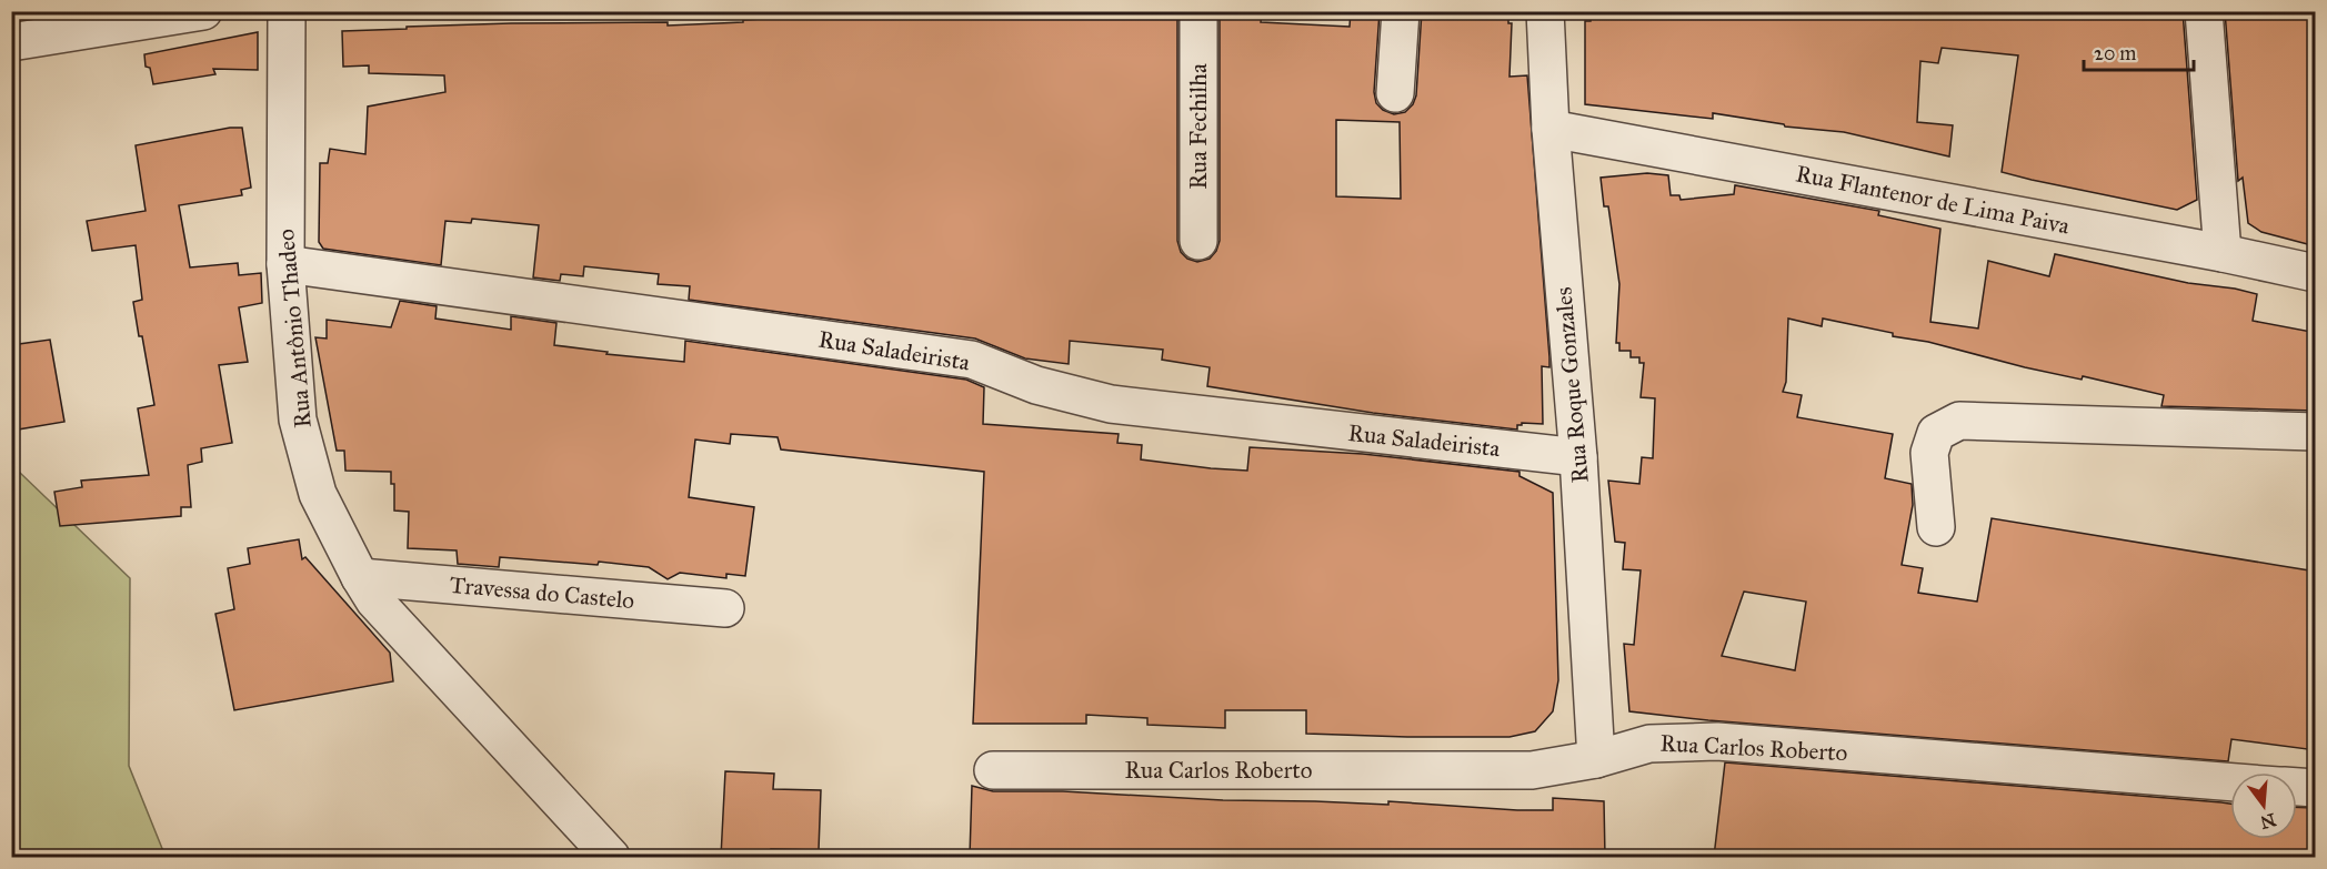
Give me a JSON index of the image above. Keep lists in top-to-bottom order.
{
  "streets": {
    "street": [
      "Rua Fechilha",
      "Rua Flantenor de Lima Paiva",
      "Rua Antônio Thadeo",
      "Rua Saladeirista",
      "Rua Roque Gonzales",
      "Travessa do Castelo",
      "Rua Carlos Roberto"
    ]
  },
  "crossings": [
    ["Rua Flantenor de Lima Paiva", "Rua Roque Gonzales"],
    ["Rua Antônio Thadeo", "Rua Saladeirista"],
    ["Rua Antônio Thadeo", "Travessa do Castelo"],
    ["Rua Saladeirista", "Rua Roque Gonzales"],
    ["Rua Roque Gonzales", "Rua Carlos Roberto"]
  ],
  "scale_bar": "20 m",
  "north": "bottom"
}
